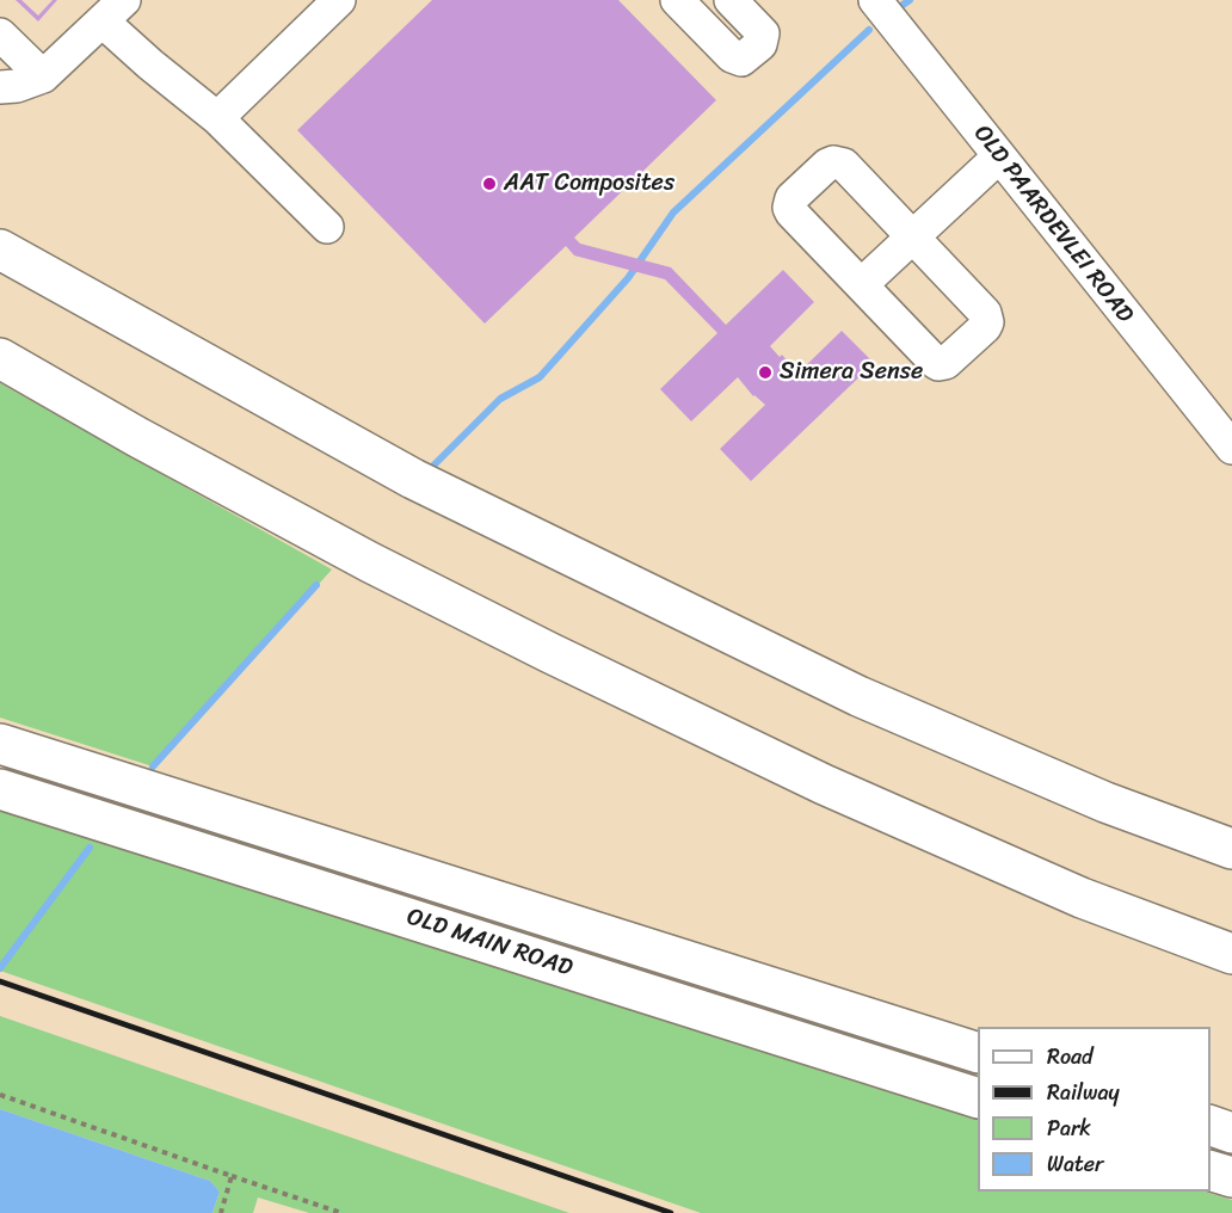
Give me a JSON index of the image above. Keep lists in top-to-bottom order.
{
  "streets": {
    "main road": ["OLD MAIN ROAD"],
    "street": ["OLD PAARDEVLEI ROAD"]
  },
  "places": ["AAT Composites", "Simera Sense"],
  "legend": [
    "Road",
    "Railway",
    "Park",
    "Water"
  ]
}
